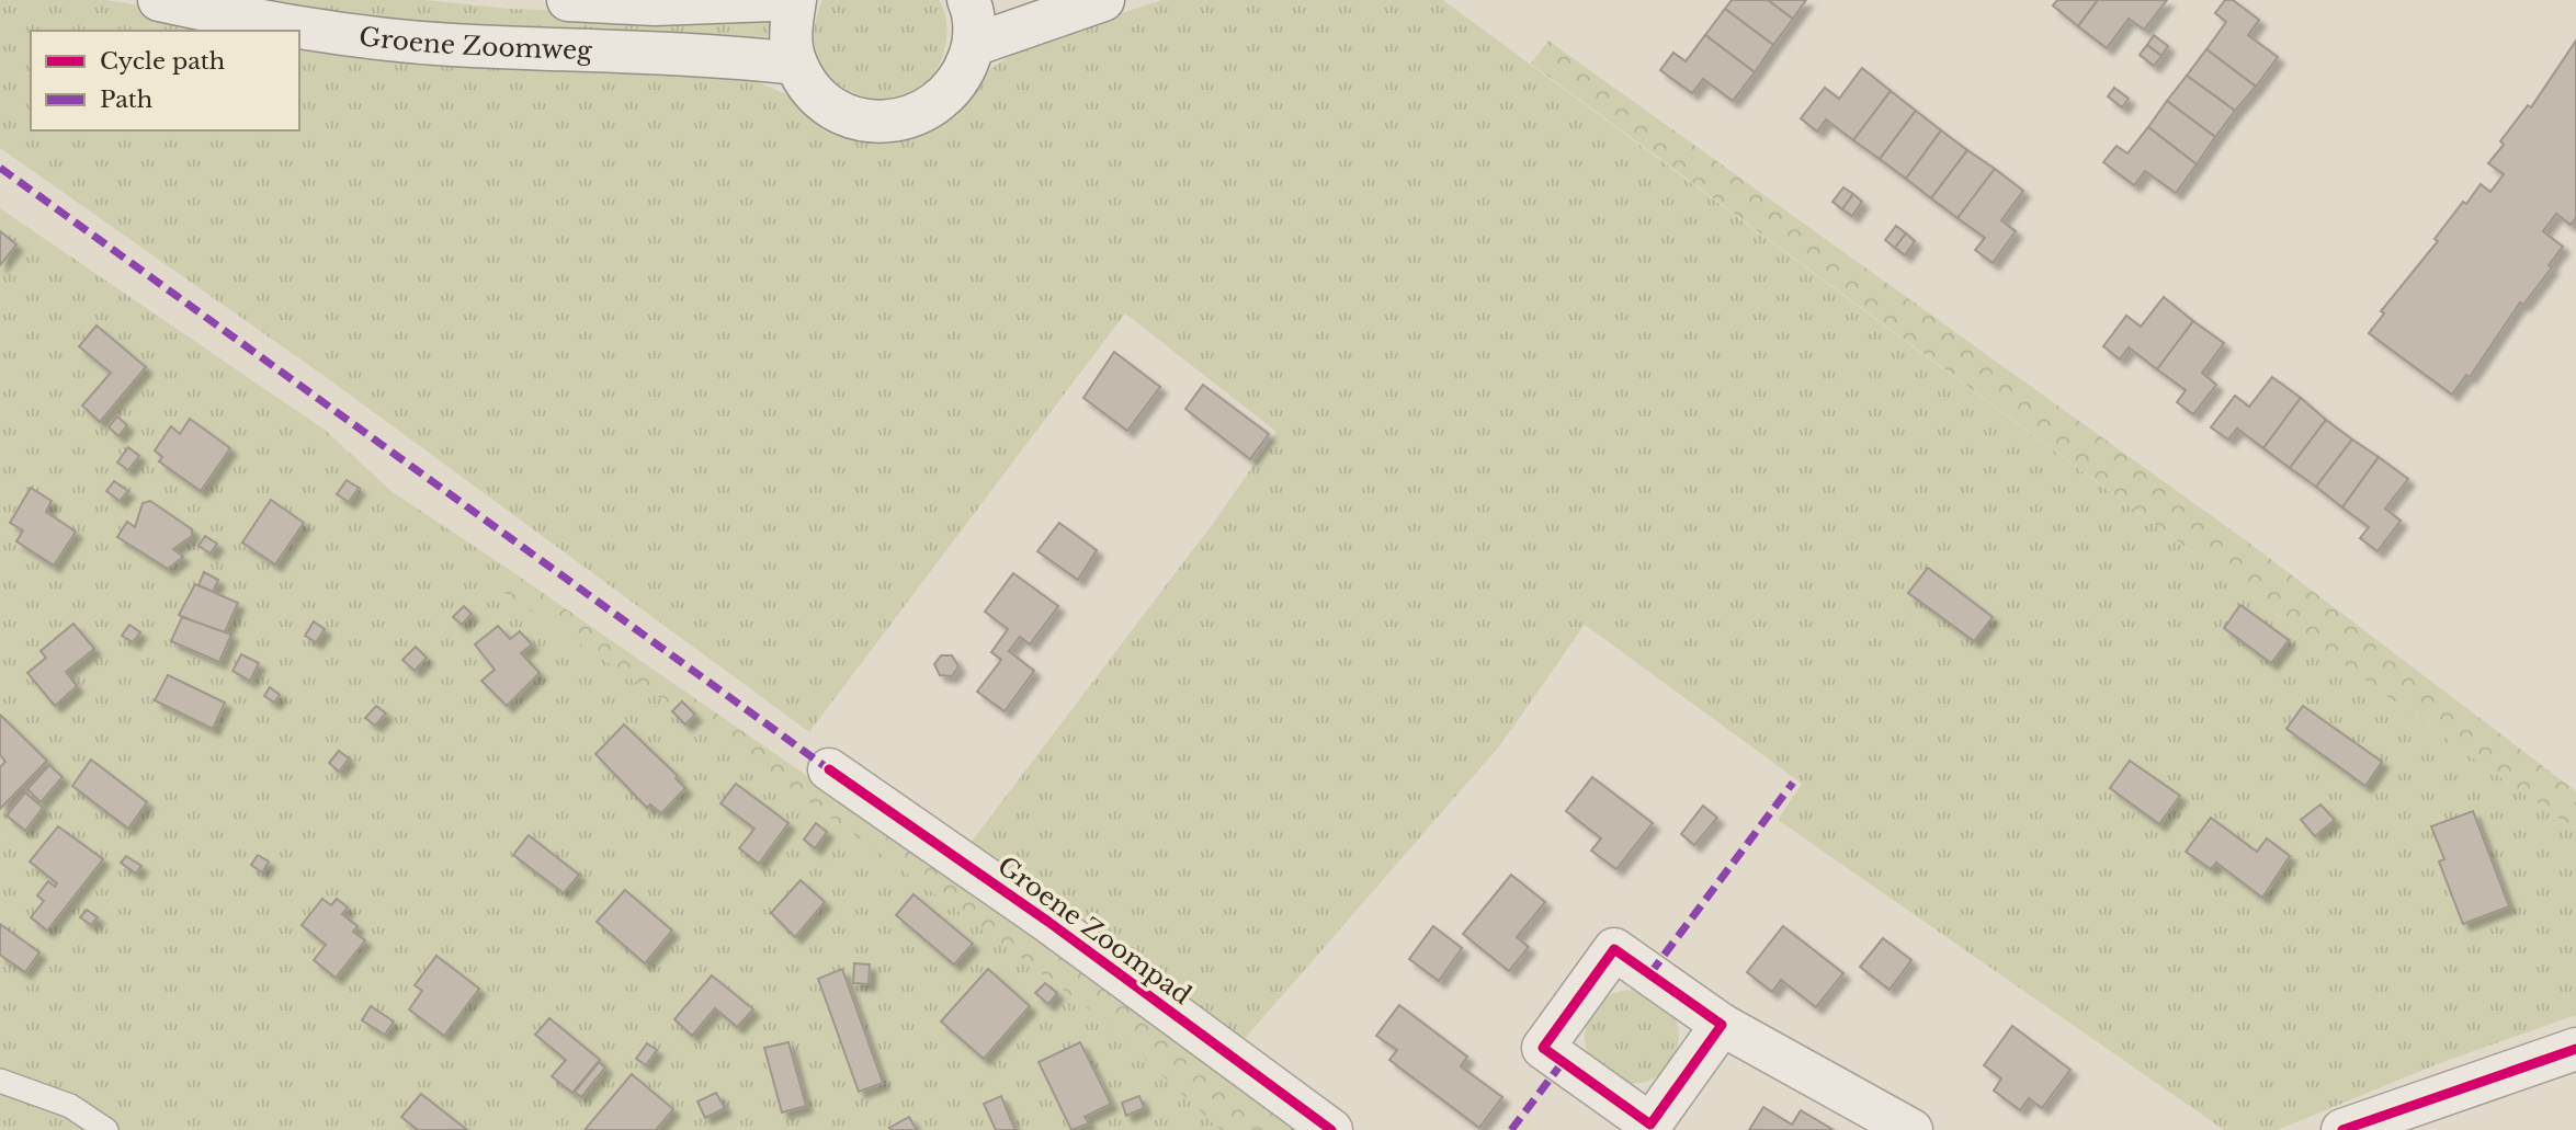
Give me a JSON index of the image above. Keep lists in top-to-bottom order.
{
  "streets": {
    "main road": ["Groene Zoomweg", "Groene Zoompad"]
  },
  "legend": ["Cycle path", "Path"]
}
